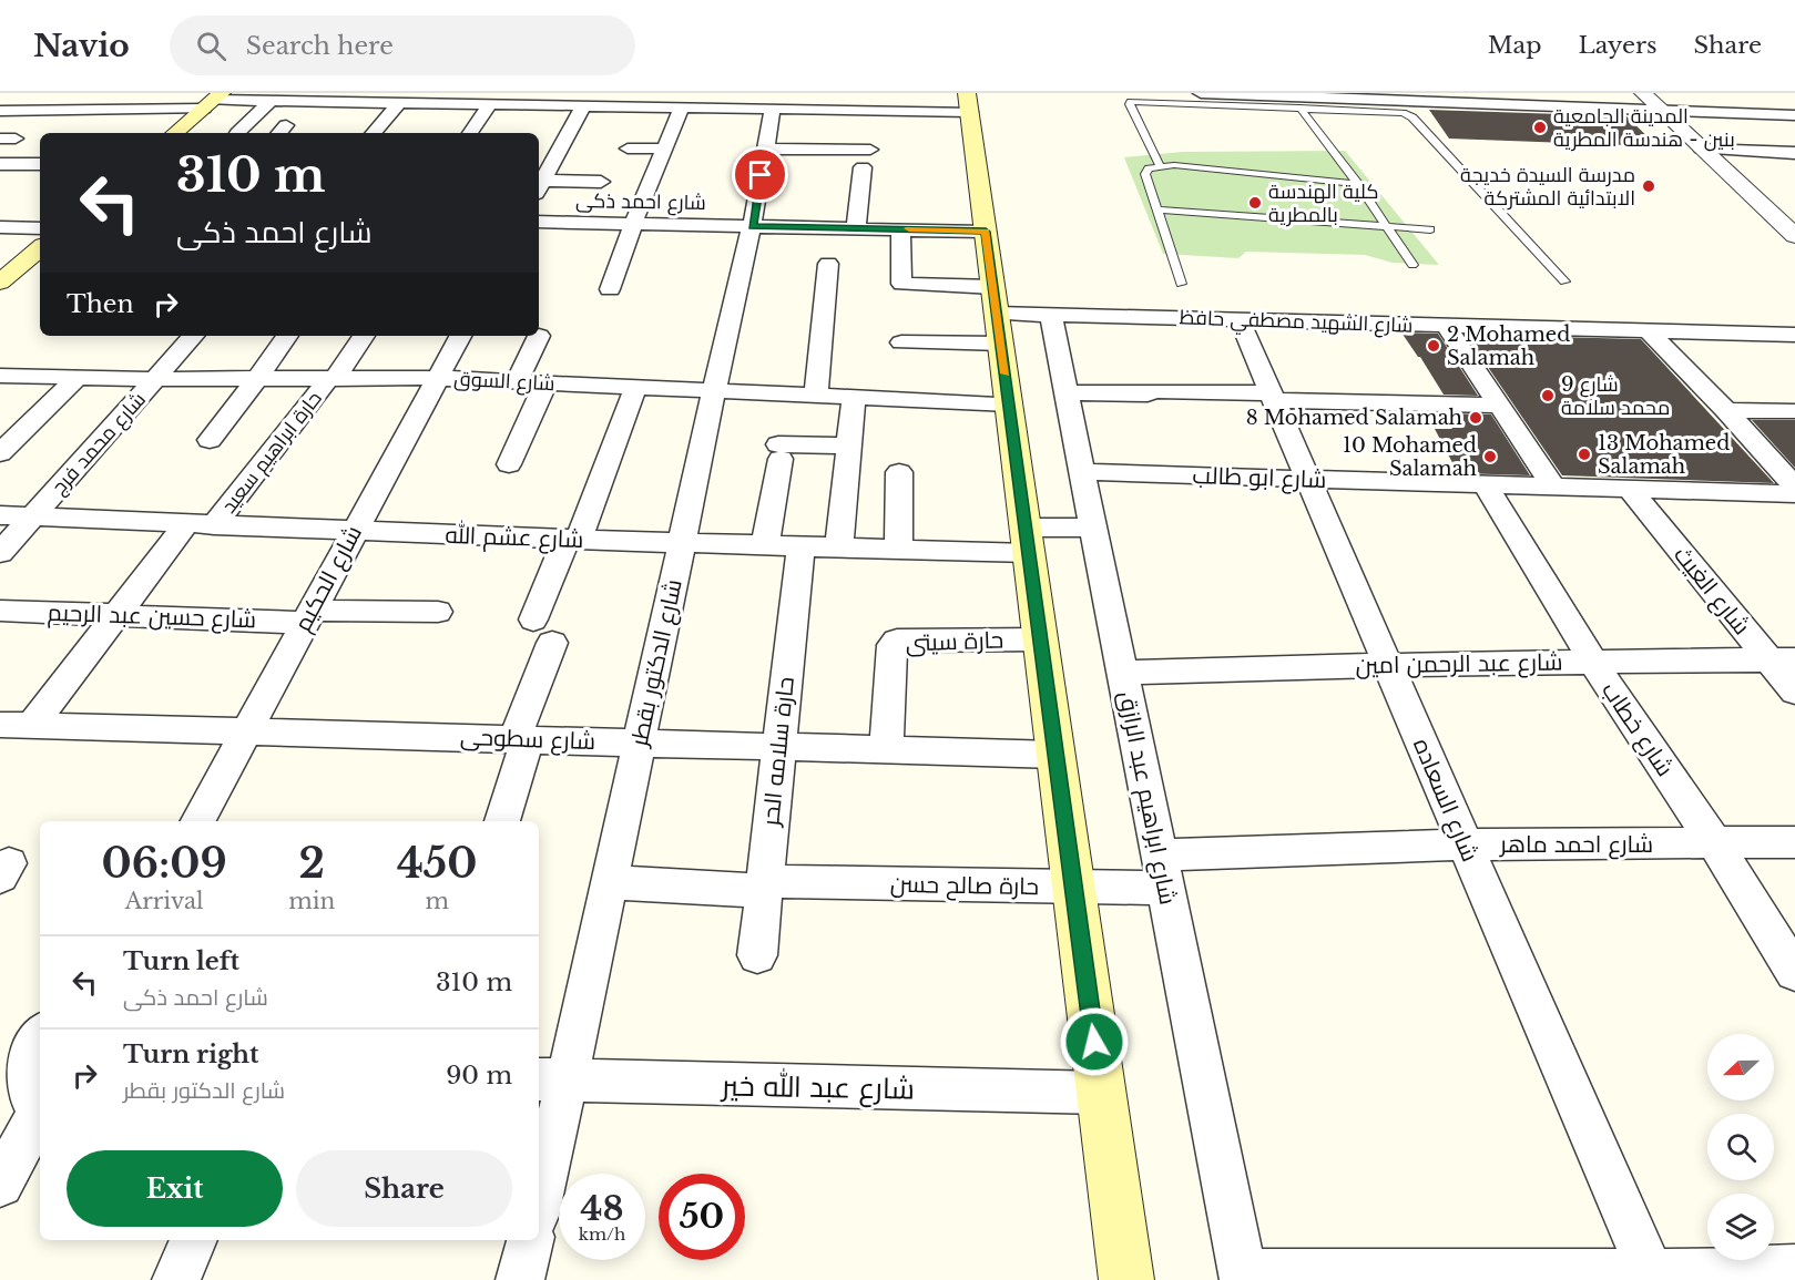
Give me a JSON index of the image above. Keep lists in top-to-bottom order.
{
  "streets": {
    "street": [
      "شارع احمد ذكى",
      "شارع الشهيد مصطفي حافظ",
      "شارع السوق",
      "شارع محمد فرج",
      "حارة ابراهيم سعيد",
      "شارع ابو طالب",
      "شارع عشم الله",
      "شارع الحكيم",
      "شارع الغيث",
      "شارع حسين عبد الرحيم",
      "حارة سيتى",
      "شارع الدكتور بقطر",
      "شارع عبد الرحمن امين",
      "شارع خطاب",
      "شارع سطوحى",
      "حارة سلامه الحر",
      "شارع ابراهيم عبد الرازق",
      "شارع السعاده",
      "شارع احمد ماهر",
      "حارة صالح حسن",
      "شارع عبد الله خير"
    ]
  },
  "crossings": [
    ["شارع احمد ذكى", "شارع الدكتور بقطر"],
    ["شارع الشهيد مصطفي حافظ", "شارع ابراهيم عبد الرازق"],
    ["شارع الشهيد مصطفي حافظ", "شارع السعاده"],
    ["شارع السوق", "شارع محمد فرج"],
    ["شارع السوق", "حارة ابراهيم سعيد"],
    ["شارع السوق", "شارع الحكيم"],
    ["شارع السوق", "شارع الدكتور بقطر"],
    ["شارع محمد فرج", "شارع عشم الله"],
    ["حارة ابراهيم سعيد", "شارع عشم الله"],
    ["حارة ابراهيم سعيد", "شارع حسين عبد الرحيم"],
    ["حارة ابراهيم سعيد", "شارع سطوحى"],
    ["شارع ابو طالب", "شارع الغيث"],
    ["شارع ابو طالب", "شارع خطاب"],
    ["شارع ابو طالب", "شارع ابراهيم عبد الرازق"],
    ["شارع ابو طالب", "شارع السعاده"],
    ["شارع عشم الله", "شارع الحكيم"],
    ["شارع عشم الله", "شارع الدكتور بقطر"],
    ["شارع عشم الله", "حارة سلامه الحر"],
    ["شارع عشم الله", "شارع ابراهيم عبد الرازق"],
    ["شارع الحكيم", "شارع حسين عبد الرحيم"],
    ["شارع الحكيم", "شارع سطوحى"],
    ["شارع الغيث", "شارع عبد الرحمن امين"],
    ["حارة سيتى", "شارع سطوحى"],
    ["شارع الدكتور بقطر", "شارع سطوحى"],
    ["شارع الدكتور بقطر", "حارة صالح حسن"],
    ["شارع الدكتور بقطر", "شارع عبد الله خير"],
    ["شارع عبد الرحمن امين", "شارع خطاب"],
    ["شارع عبد الرحمن امين", "شارع ابراهيم عبد الرازق"],
    ["شارع عبد الرحمن امين", "شارع السعاده"],
    ["شارع خطاب", "شارع احمد ماهر"],
    ["شارع سطوحى", "حارة سلامه الحر"],
    ["حارة سلامه الحر", "حارة صالح حسن"],
    ["شارع ابراهيم عبد الرازق", "شارع احمد ماهر"],
    ["شارع ابراهيم عبد الرازق", "حارة صالح حسن"],
    ["شارع السعاده", "شارع احمد ماهر"],
    ["شارع احمد ماهر", "حارة صالح حسن"]
  ],
  "places": [
    "المدينة الجامعية بنين - هندسة المطرية",
    "مدرسة السيدة خديجة الابتدائية المشتركة",
    "كلية الهندسة بالمطرية",
    "2 Mohamed Salamah",
    "9 شارع محمد سلامة",
    "8 Mohamed Salamah",
    "13 Mohamed Salamah",
    "10 Mohamed Salamah"
  ],
  "north": "left",
  "page": {
    "header": "Navio",
    "search": "Search here",
    "nav": ["Map", "Layers", "Share"],
    "turn": ["310 m", "شارع احمد ذكى"],
    "then": "Then",
    "eta": [
      "06:09",
      "Arrival",
      "2",
      "min",
      "450",
      "m"
    ],
    "list": [
      {
        "name": "Turn left",
        "note": "شارع احمد ذكى",
        "value": "310 m"
      },
      {
        "name": "Turn right",
        "note": "شارع الدكتور بقطر",
        "value": "90 m"
      }
    ],
    "buttons": ["Exit", "Share"],
    "speed": "48 km/h",
    "limit": "50"
  }
}
